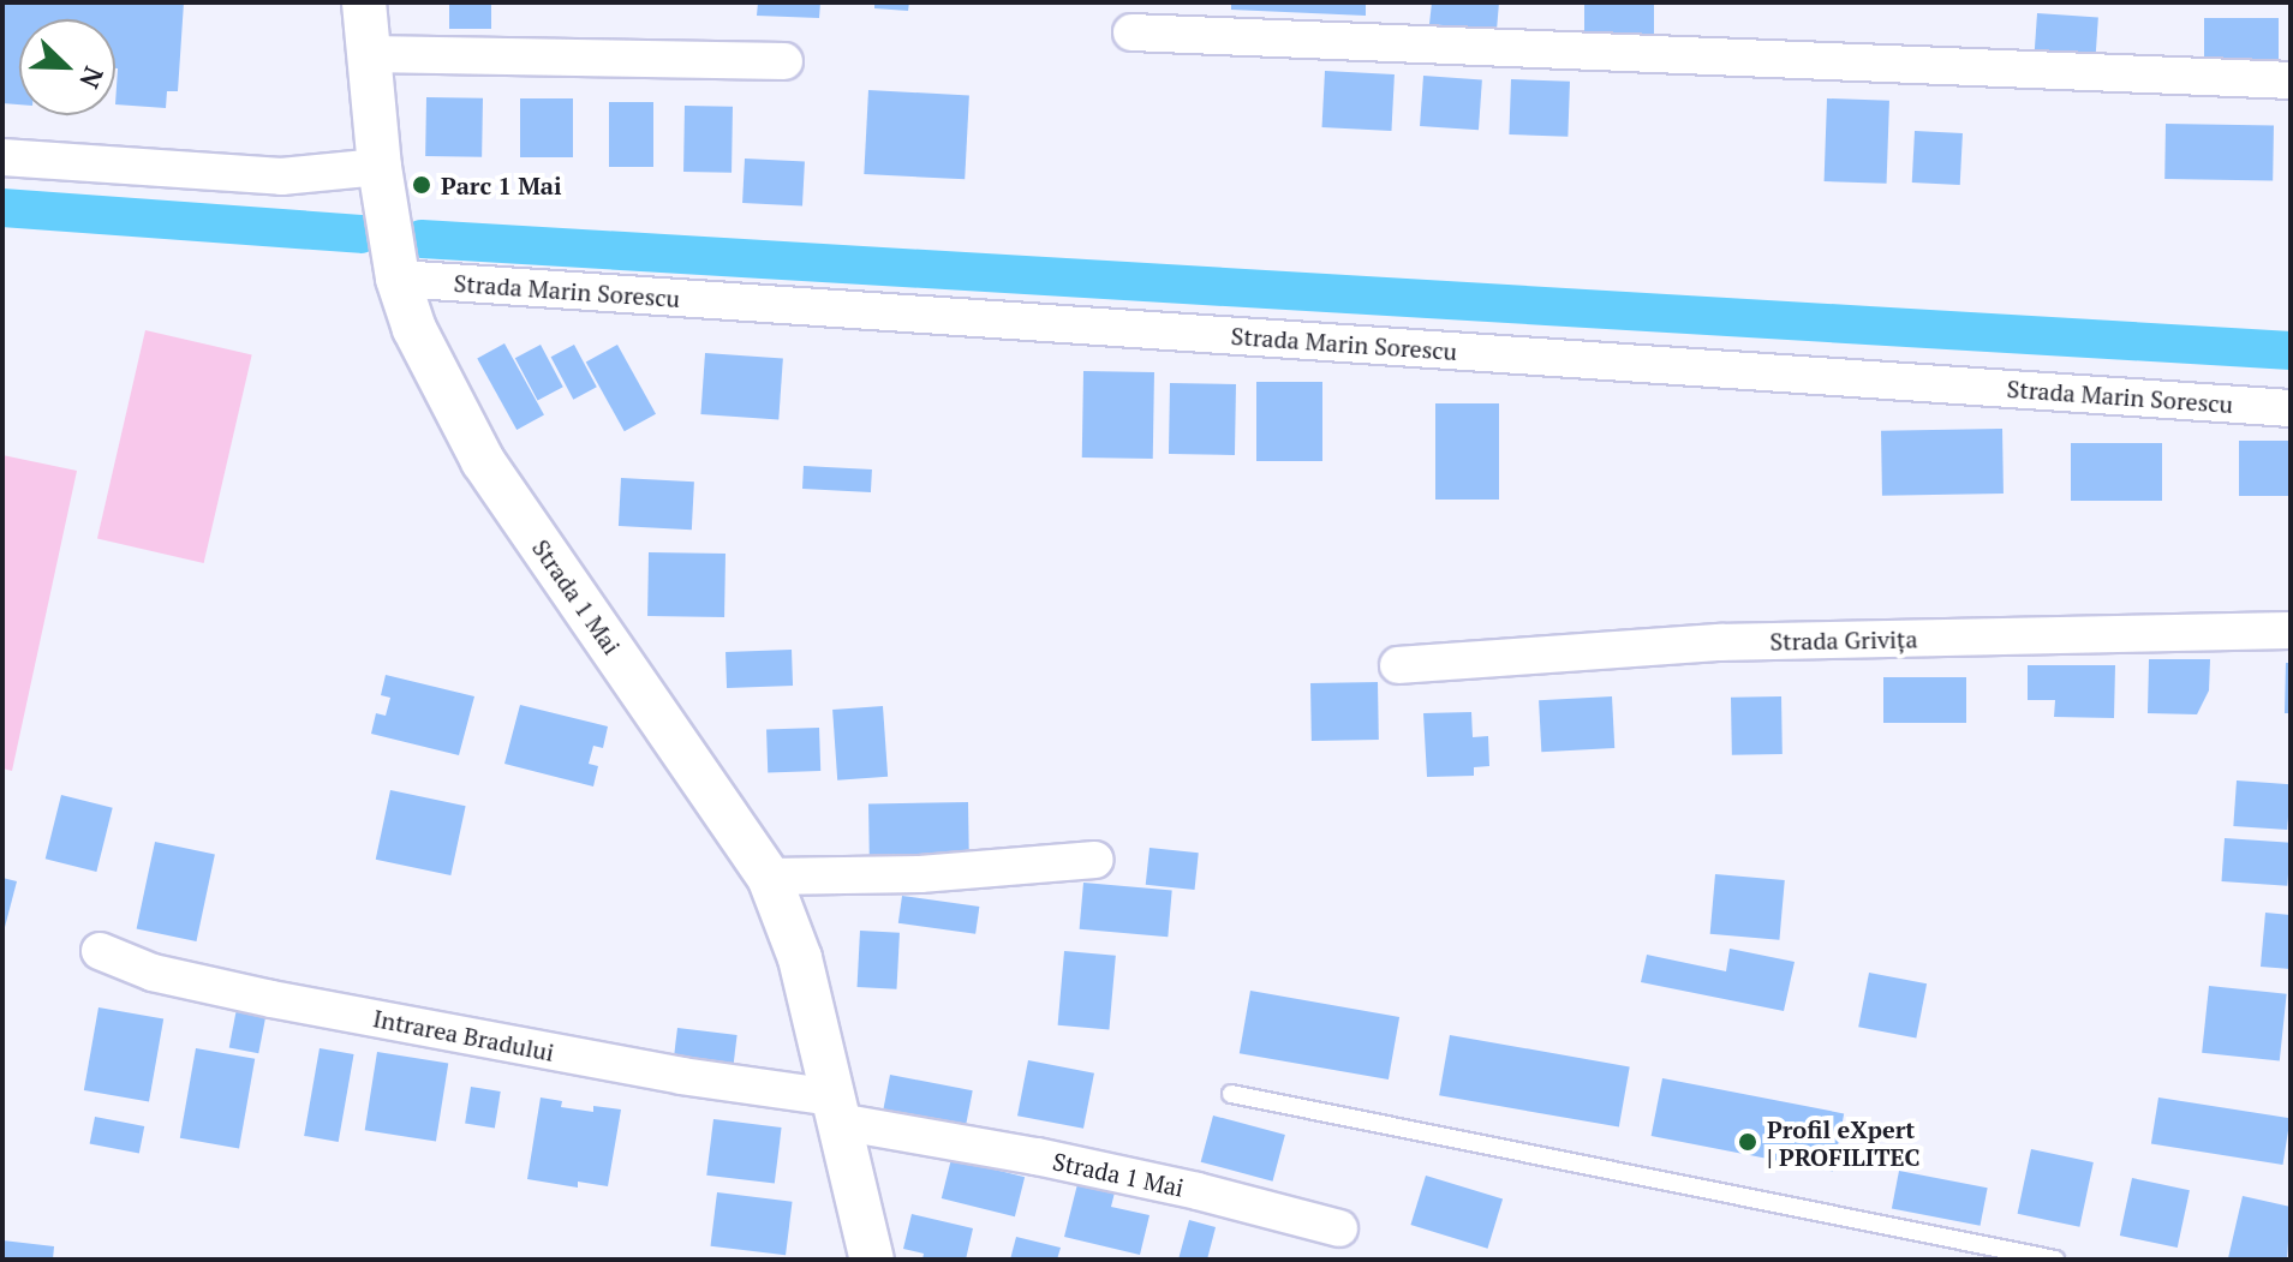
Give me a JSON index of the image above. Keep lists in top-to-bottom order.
{
  "streets": {
    "street": [
      "Strada Marin Sorescu",
      "Strada 1 Mai",
      "Strada Grivița",
      "Intrarea Bradului"
    ]
  },
  "crossings": [
    ["Strada Marin Sorescu", "Strada 1 Mai"],
    ["Strada 1 Mai", "Intrarea Bradului"]
  ],
  "places": ["Parc 1 Mai", "Profil eXpert | PROFILITEC"],
  "north": "bottom right"
}
